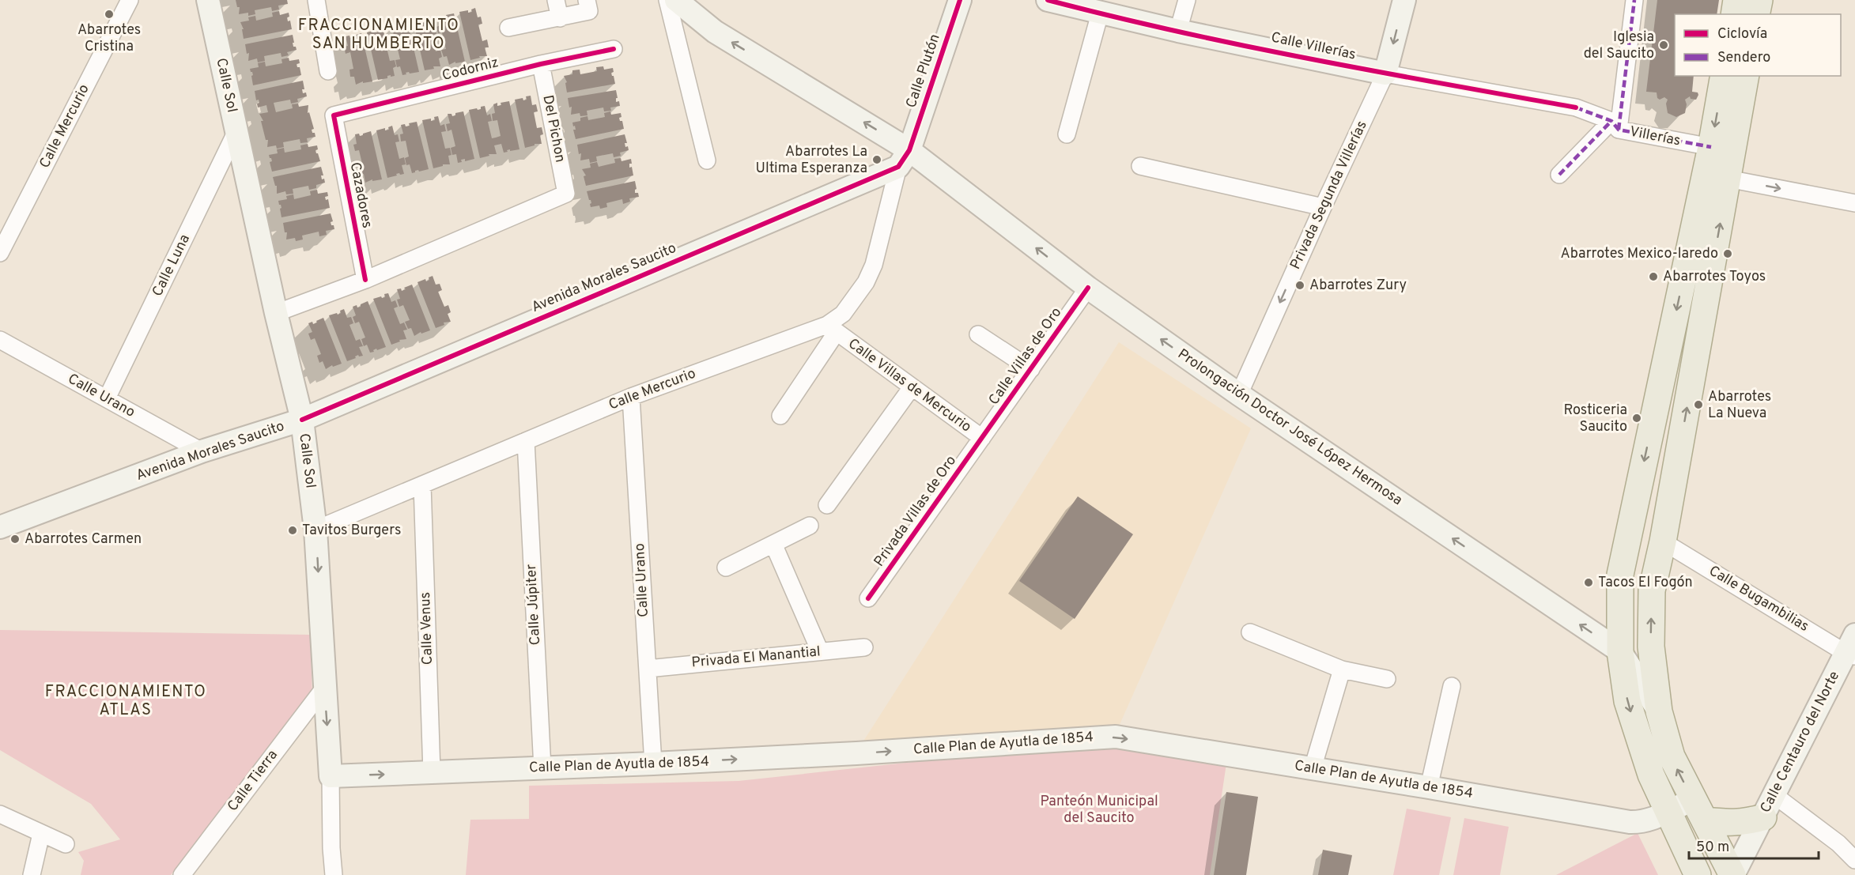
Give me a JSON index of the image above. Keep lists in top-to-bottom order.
{
  "streets": {
    "main road": [
      "Calle Villerías",
      "Calle Plutón",
      "Calle Sol",
      "Avenida Morales Saucito",
      "Prolongación Doctor José López Hermosa",
      "Calle Centauro del Norte",
      "Calle Plan de Ayutla de 1854"
    ],
    "street": [
      "Codorniz",
      "Calle Mercurio",
      "Del Pichon",
      "Villerías",
      "Cazadores",
      "Privada Segunda Villerías",
      "Calle Luna",
      "Calle Villas de Oro",
      "Calle Villas de Mercurio",
      "Calle Urano",
      "Privada Villas de Oro",
      "Calle Bugambilias",
      "Calle Júpiter",
      "Calle Venus",
      "Privada El Manantial",
      "Calle Tierra"
    ]
  },
  "crossings": [
    ["Calle Villerías", "Villerías"],
    ["Calle Villerías", "Privada Segunda Villerías"],
    ["Codorniz", "Del Pichon"],
    ["Codorniz", "Cazadores"],
    ["Calle Plutón", "Calle Mercurio"],
    ["Calle Plutón", "Avenida Morales Saucito"],
    ["Calle Plutón", "Prolongación Doctor José López Hermosa"],
    ["Calle Sol", "Calle Mercurio"],
    ["Calle Sol", "Calle Luna"],
    ["Calle Sol", "Avenida Morales Saucito"],
    ["Calle Sol", "Calle Plan de Ayutla de 1854"],
    ["Calle Sol", "Calle Tierra"],
    ["Calle Mercurio", "Avenida Morales Saucito"],
    ["Calle Mercurio", "Calle Villas de Mercurio"],
    ["Calle Mercurio", "Calle Urano"],
    ["Calle Mercurio", "Prolongación Doctor José López Hermosa"],
    ["Calle Mercurio", "Calle Júpiter"],
    ["Calle Mercurio", "Calle Venus"],
    ["Del Pichon", "Cazadores"],
    ["Privada Segunda Villerías", "Prolongación Doctor José López Hermosa"],
    ["Calle Luna", "Calle Urano"],
    ["Avenida Morales Saucito", "Calle Urano"],
    ["Avenida Morales Saucito", "Prolongación Doctor José López Hermosa"],
    ["Calle Villas de Oro", "Calle Villas de Mercurio"],
    ["Calle Villas de Oro", "Prolongación Doctor José López Hermosa"],
    ["Calle Villas de Oro", "Privada Villas de Oro"],
    ["Calle Villas de Mercurio", "Privada Villas de Oro"],
    ["Calle Urano", "Privada El Manantial"],
    ["Calle Urano", "Calle Plan de Ayutla de 1854"],
    ["Calle Bugambilias", "Calle Centauro del Norte"],
    ["Calle Júpiter", "Calle Plan de Ayutla de 1854"],
    ["Calle Venus", "Calle Plan de Ayutla de 1854"]
  ],
  "one_way": ["Privada Segunda Villerías", "Prolongación Doctor José López Hermosa", "Calle Plan de Ayutla de 1854"],
  "districts": ["FRACCIONAMIENTO SAN HUMBERTO", "FRACCIONAMIENTO ATLAS"],
  "parks": ["Panteón Municipal del Saucito"],
  "places": [
    "Abarrotes Cristina",
    "Iglesia del Saucito",
    "Abarrotes La Ultima Esperanza",
    "Abarrotes Mexico-laredo",
    "Abarrotes Toyos",
    "Abarrotes Zury",
    "Abarrotes La Nueva",
    "Rosticeria Saucito",
    "Tavitos Burgers",
    "Abarrotes Carmen",
    "Tacos El Fogón"
  ],
  "legend": ["Ciclovía", "Sendero"],
  "scale_bar": "50 m"
}
